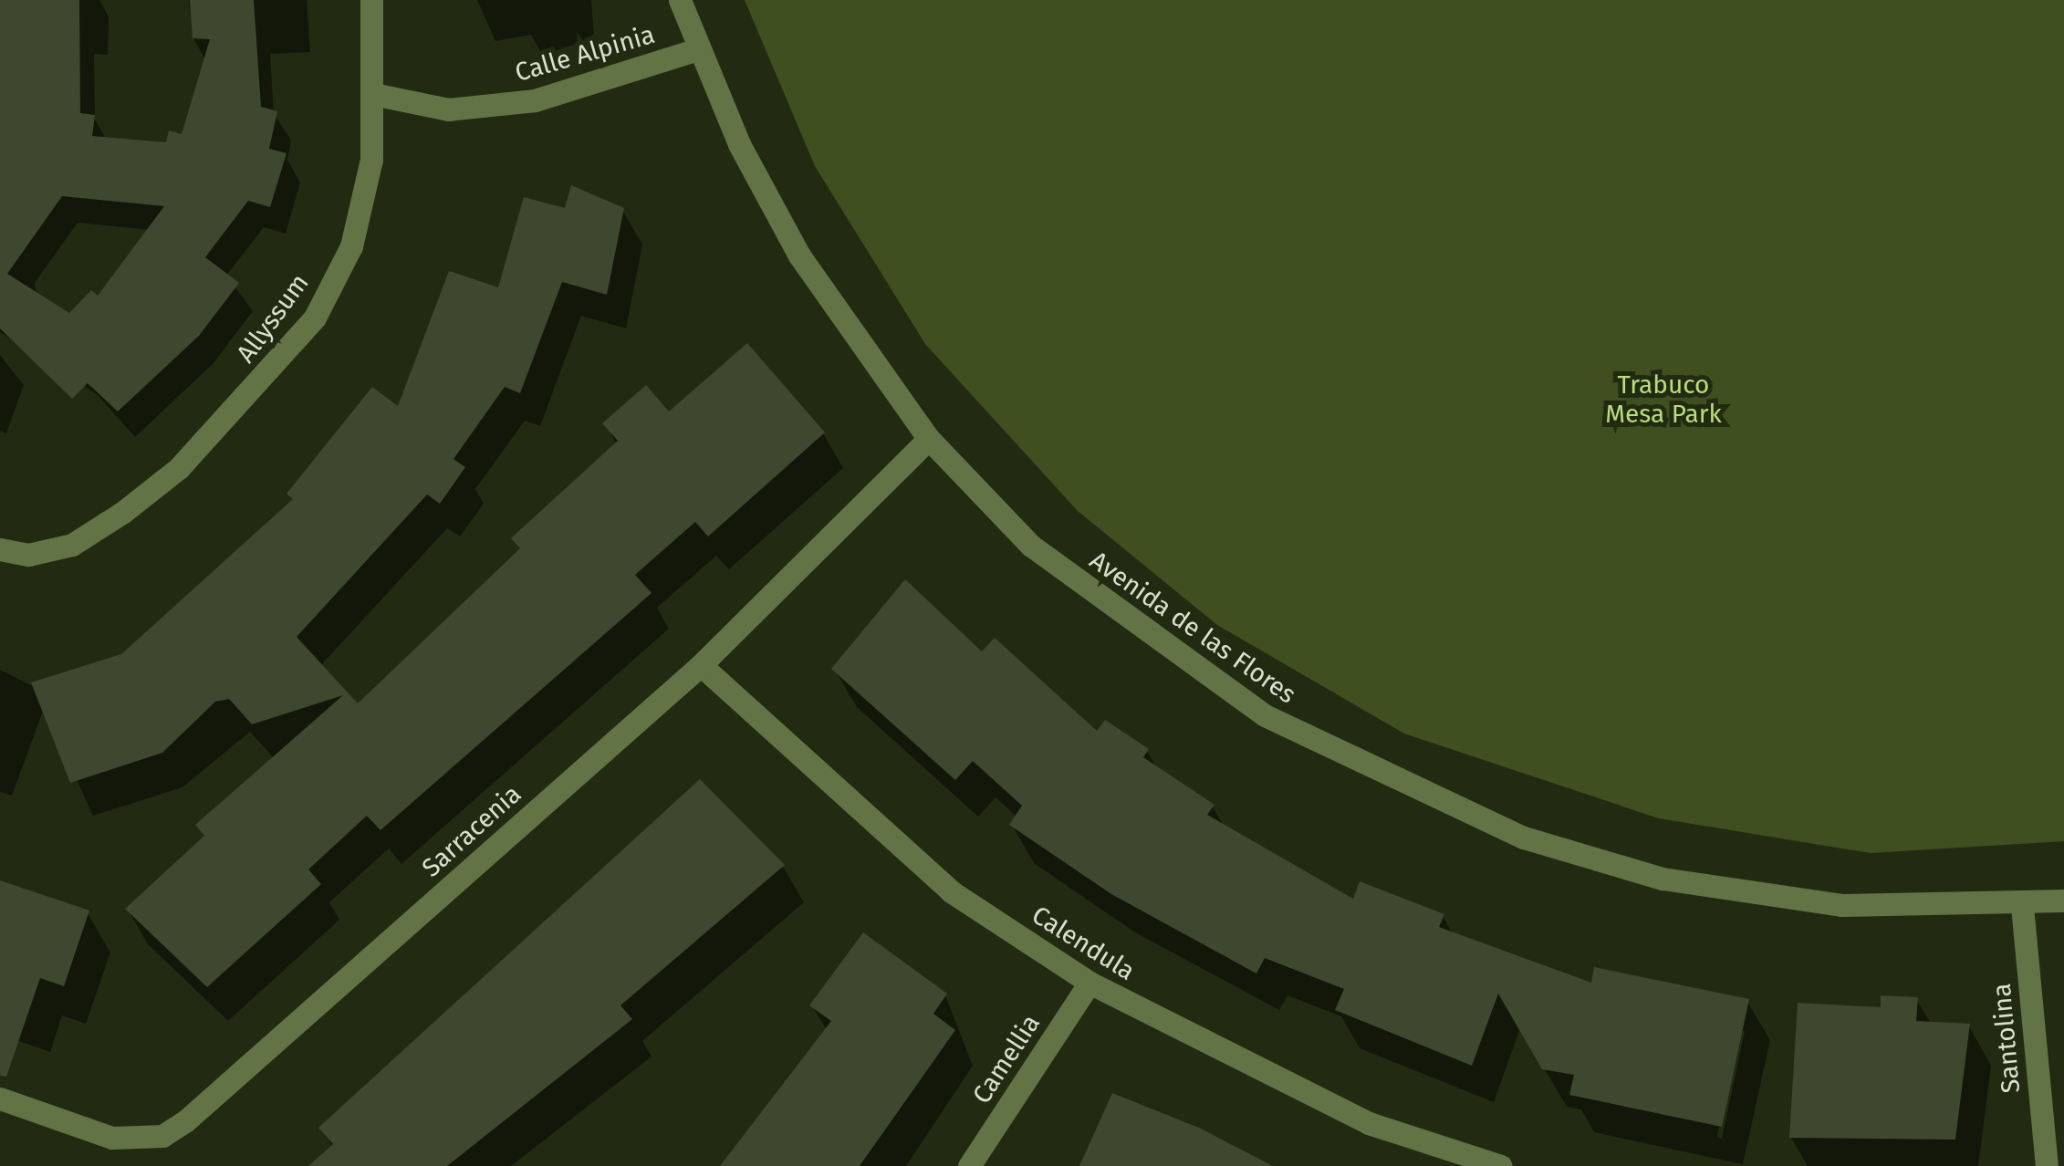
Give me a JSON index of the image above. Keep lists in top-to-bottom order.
{
  "streets": {
    "street": [
      "Calle Alpinia",
      "Allyssum",
      "Avenida de las Flores",
      "Sarracenia",
      "Calendula",
      "Santolina",
      "Camellia"
    ]
  },
  "crossings": [
    ["Calle Alpinia", "Allyssum"],
    ["Calle Alpinia", "Avenida de las Flores"],
    ["Avenida de las Flores", "Sarracenia"],
    ["Avenida de las Flores", "Santolina"],
    ["Sarracenia", "Calendula"],
    ["Calendula", "Camellia"]
  ],
  "parks": ["Trabuco Mesa Park"]
}
